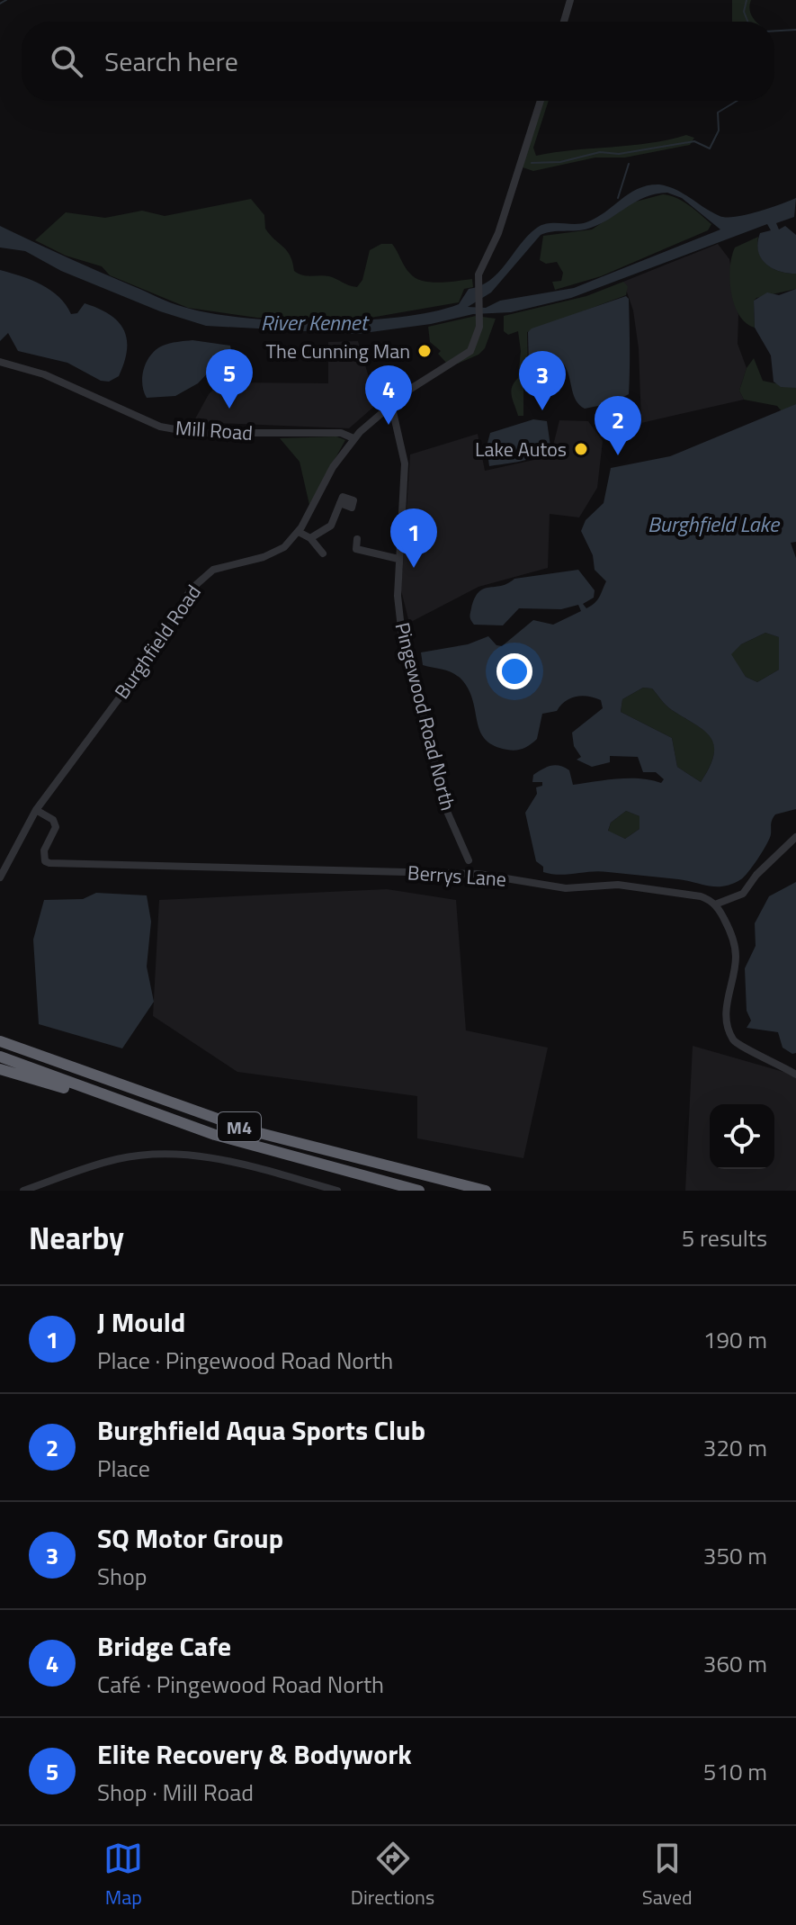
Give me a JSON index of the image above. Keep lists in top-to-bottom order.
{
  "streets": {
    "highway": ["M4"],
    "street": [
      "Mill Road",
      "Burghfield Road",
      "Pingewood Road North",
      "Berrys Lane"
    ]
  },
  "crossings": [
    ["Mill Road", "Burghfield Road"],
    ["Burghfield Road", "Pingewood Road North"],
    ["Burghfield Road", "Berrys Lane"]
  ],
  "water": ["River Kennet", "Burghfield Lake"],
  "places": ["The Cunning Man", "Lake Autos"],
  "page": {
    "search": "Search here",
    "pins": [
      "5",
      "3",
      "4",
      "2",
      "1"
    ],
    "heading": ["Nearby", "5 results"],
    "list": [
      {
        "mark": "1",
        "name": "J Mould",
        "note": "Place · Pingewood Road North",
        "value": "190 m"
      },
      {
        "mark": "2",
        "name": "Burghfield Aqua Sports Club",
        "note": "Place",
        "value": "320 m"
      },
      {
        "mark": "3",
        "name": "SQ Motor Group",
        "note": "Shop",
        "value": "350 m"
      },
      {
        "mark": "4",
        "name": "Bridge Cafe",
        "note": "Café · Pingewood Road North",
        "value": "360 m"
      },
      {
        "mark": "5",
        "name": "Elite Recovery & Bodywork",
        "note": "Shop · Mill Road",
        "value": "510 m"
      }
    ],
    "nav": ["Map", "Directions", "Saved"]
  }
}
